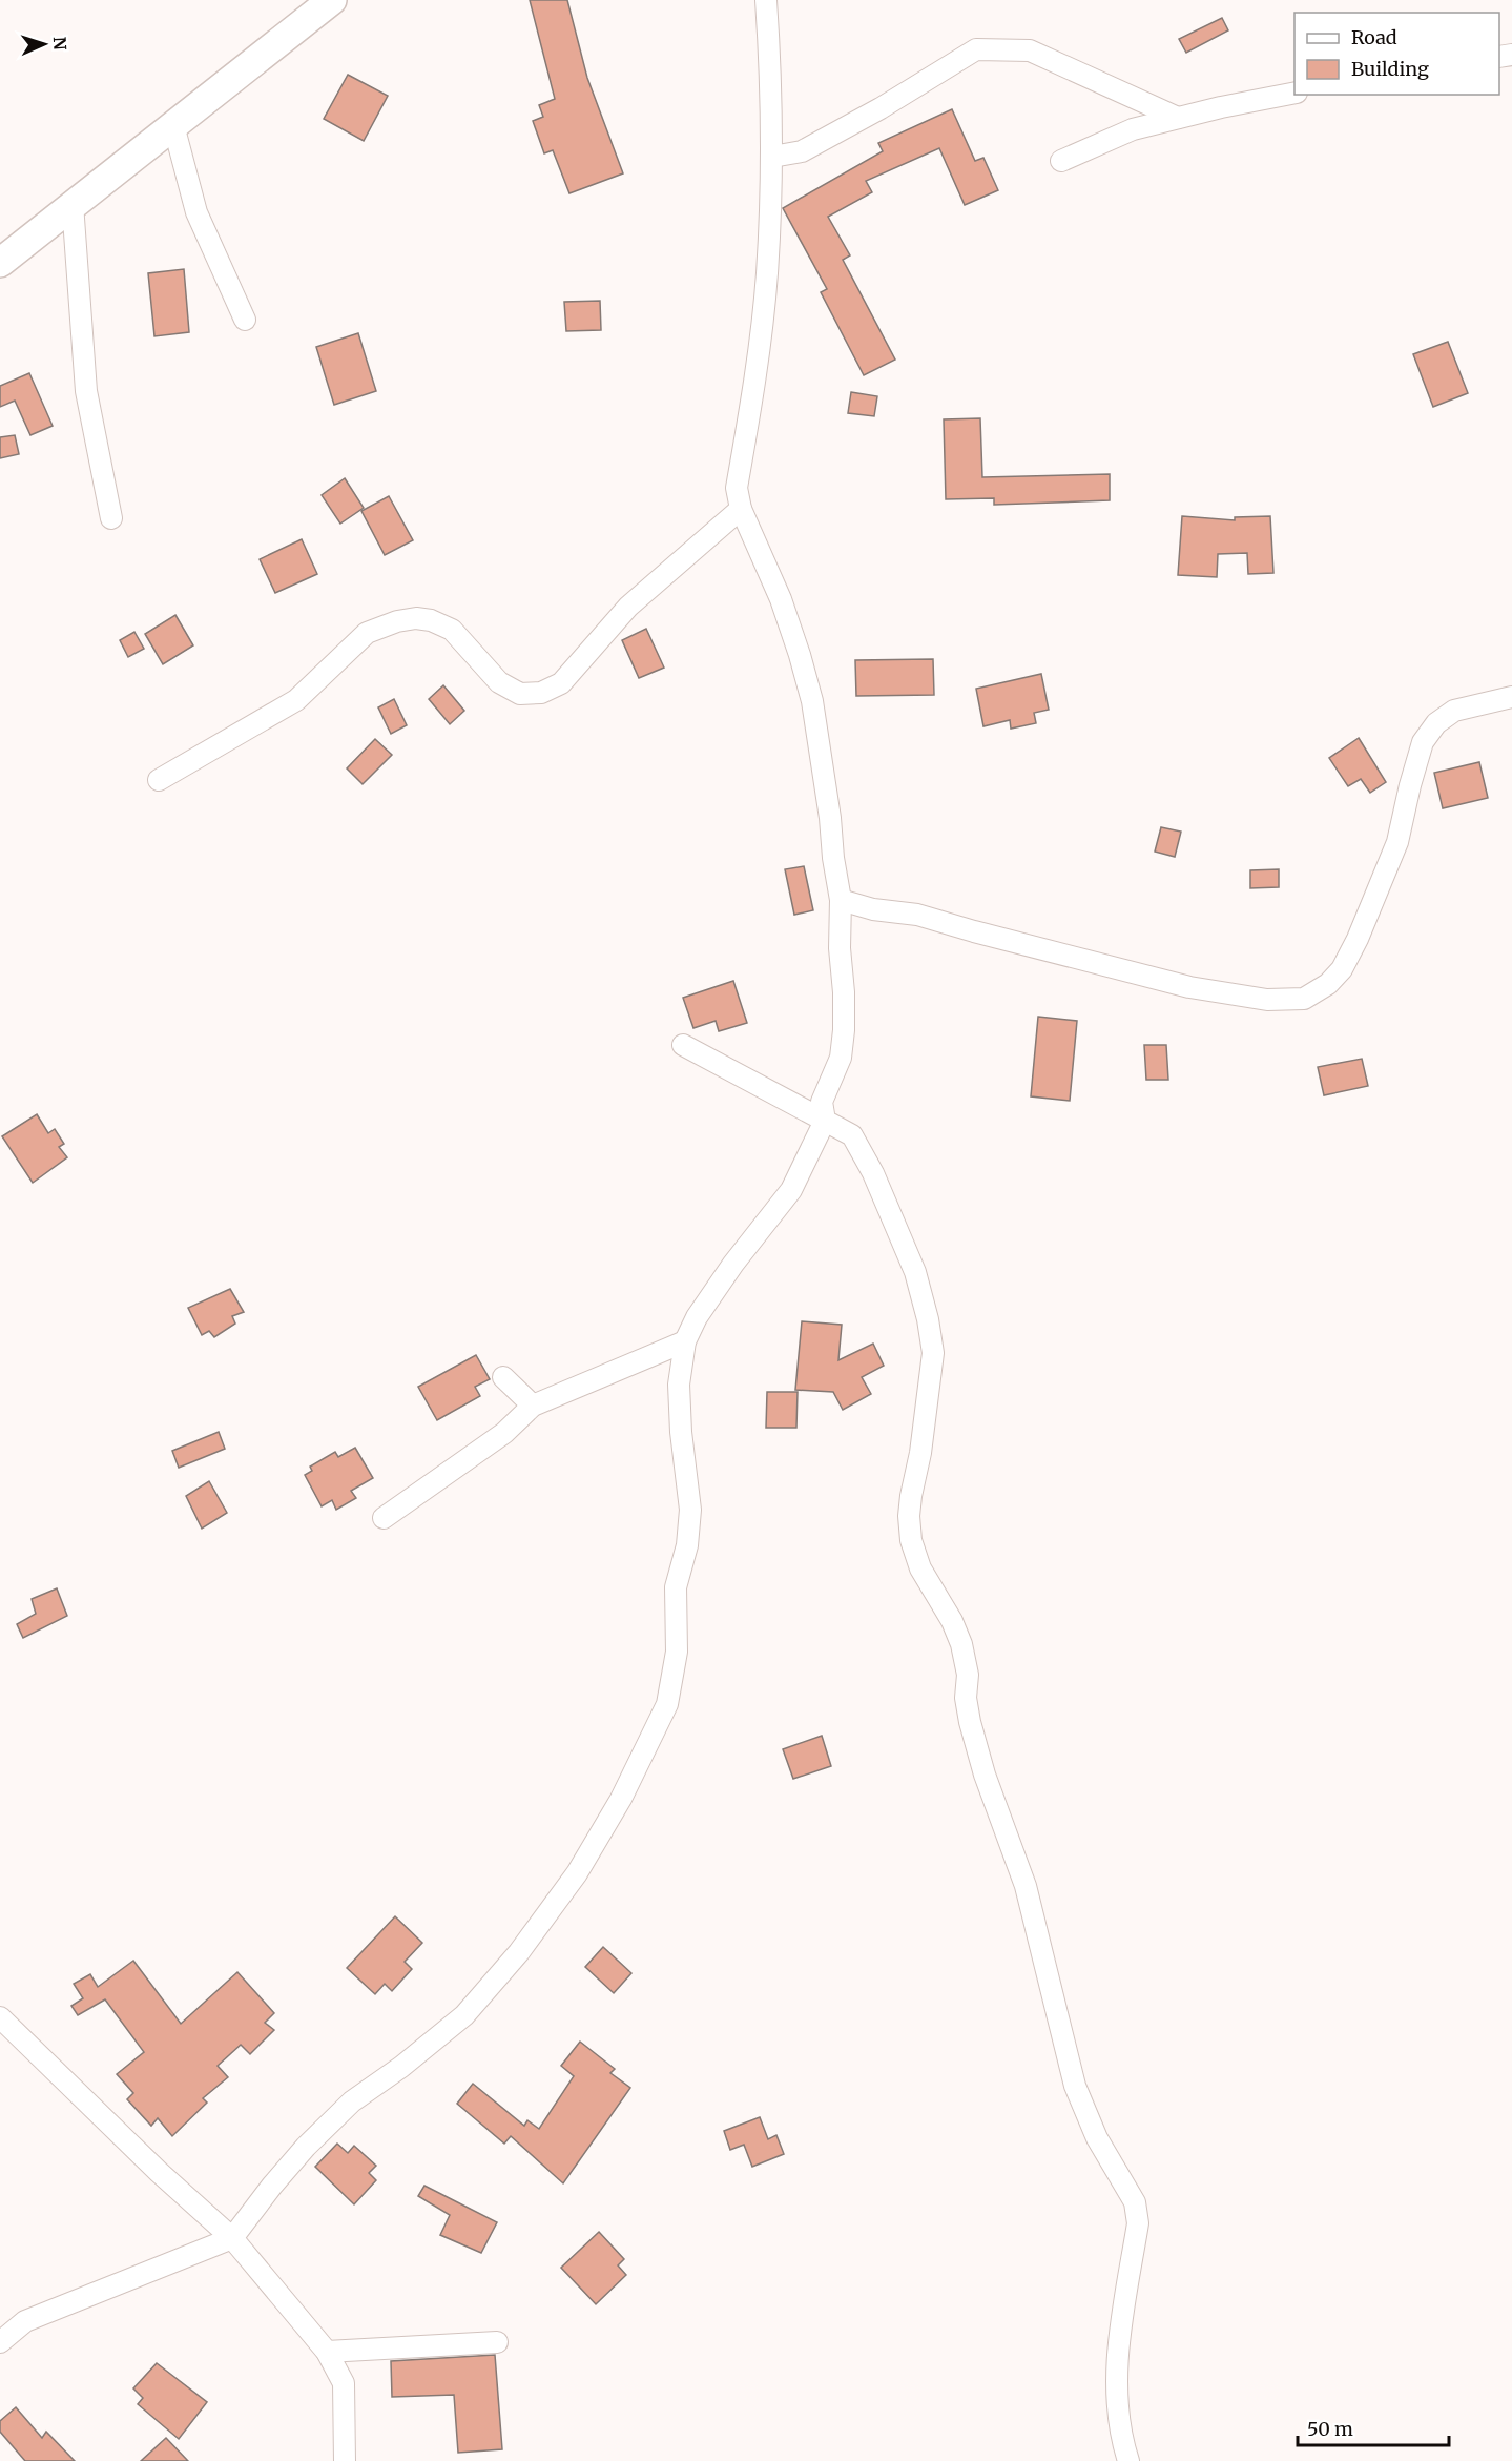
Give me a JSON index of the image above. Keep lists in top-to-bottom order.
{
  "legend": ["Road", "Building"],
  "scale_bar": "50 m",
  "north": "right"
}
